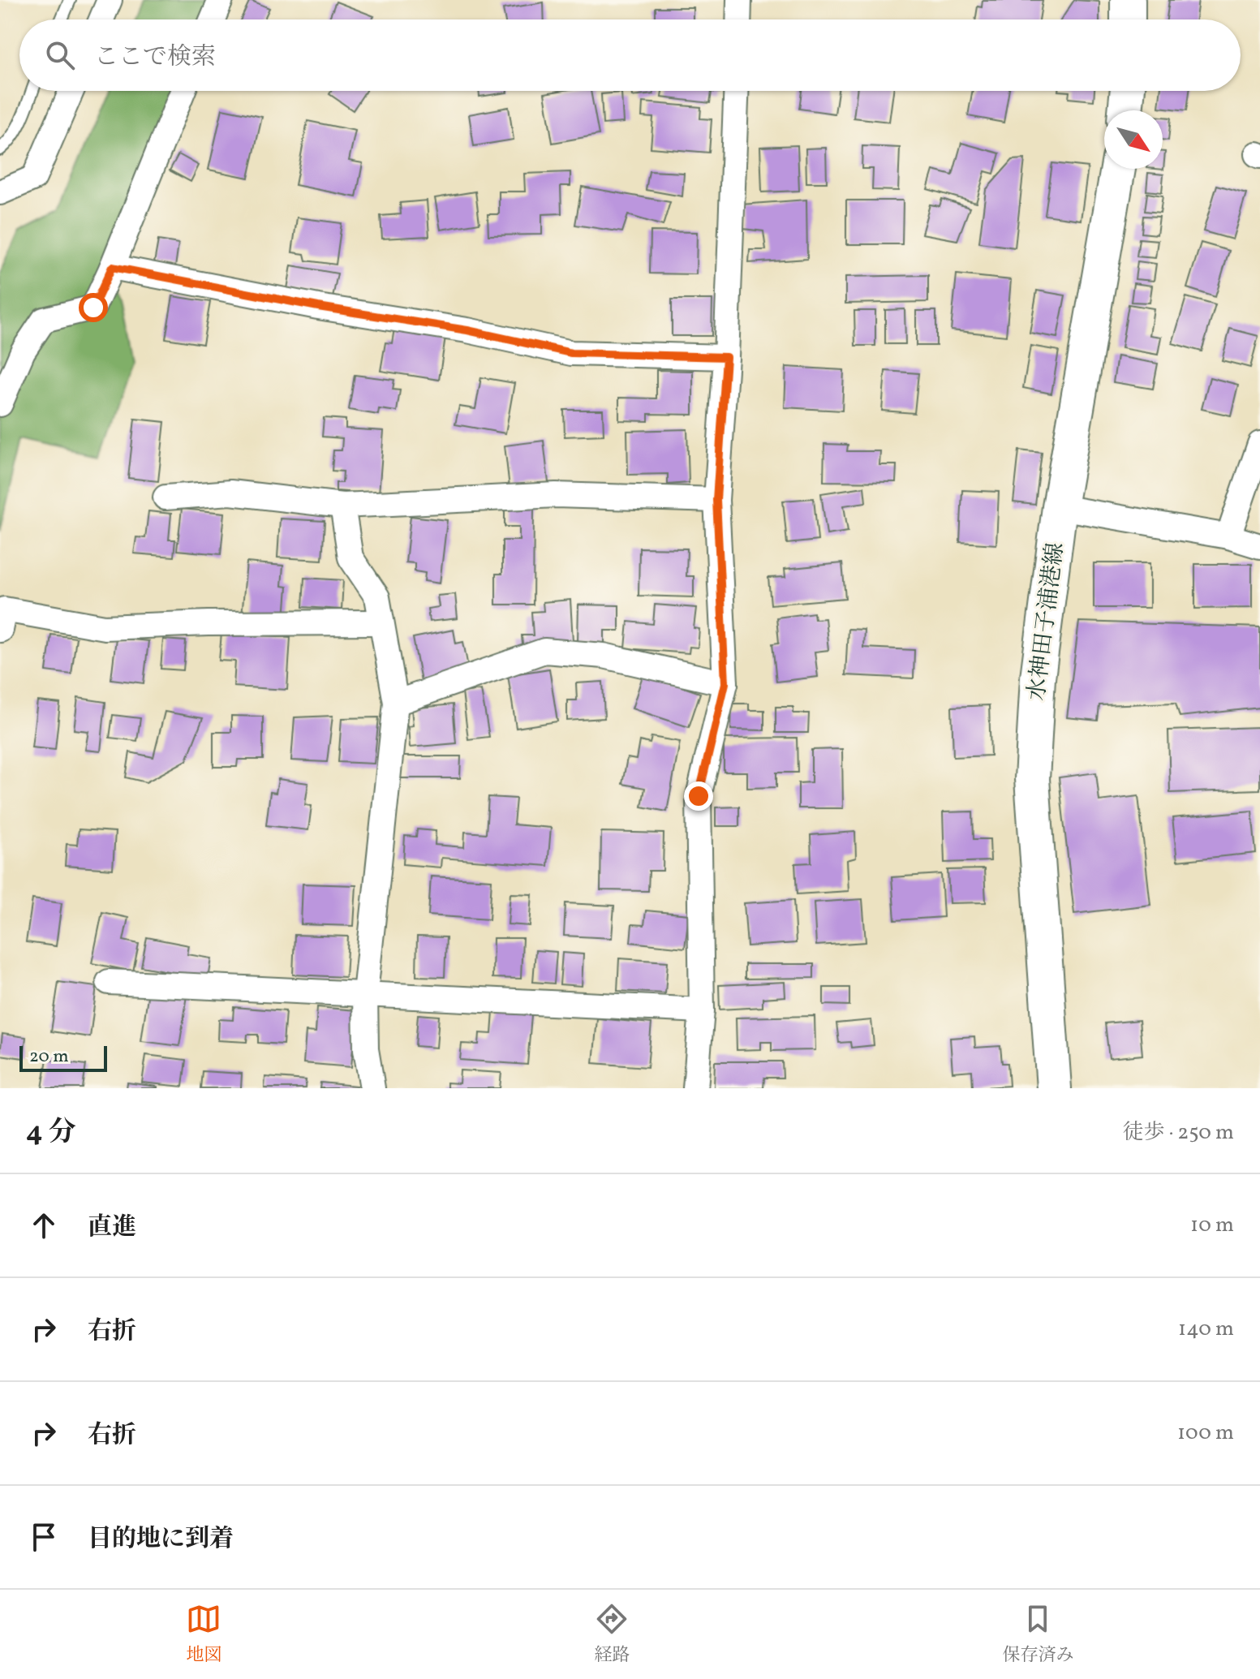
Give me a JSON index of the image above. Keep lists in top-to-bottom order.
{
  "streets": {
    "main road": ["水神田子浦港線"]
  },
  "scale_bar": "20 m",
  "north": "bottom right",
  "page": {
    "search": "ここで検索",
    "scale": "20 m",
    "heading": ["4 分", "徒歩 · 250 m"],
    "list": [
      ["直進", "10 m"],
      ["右折", "140 m"],
      ["右折", "100 m"],
      "目的地に到着"
    ],
    "nav": ["地図", "経路", "保存済み"]
  }
}
